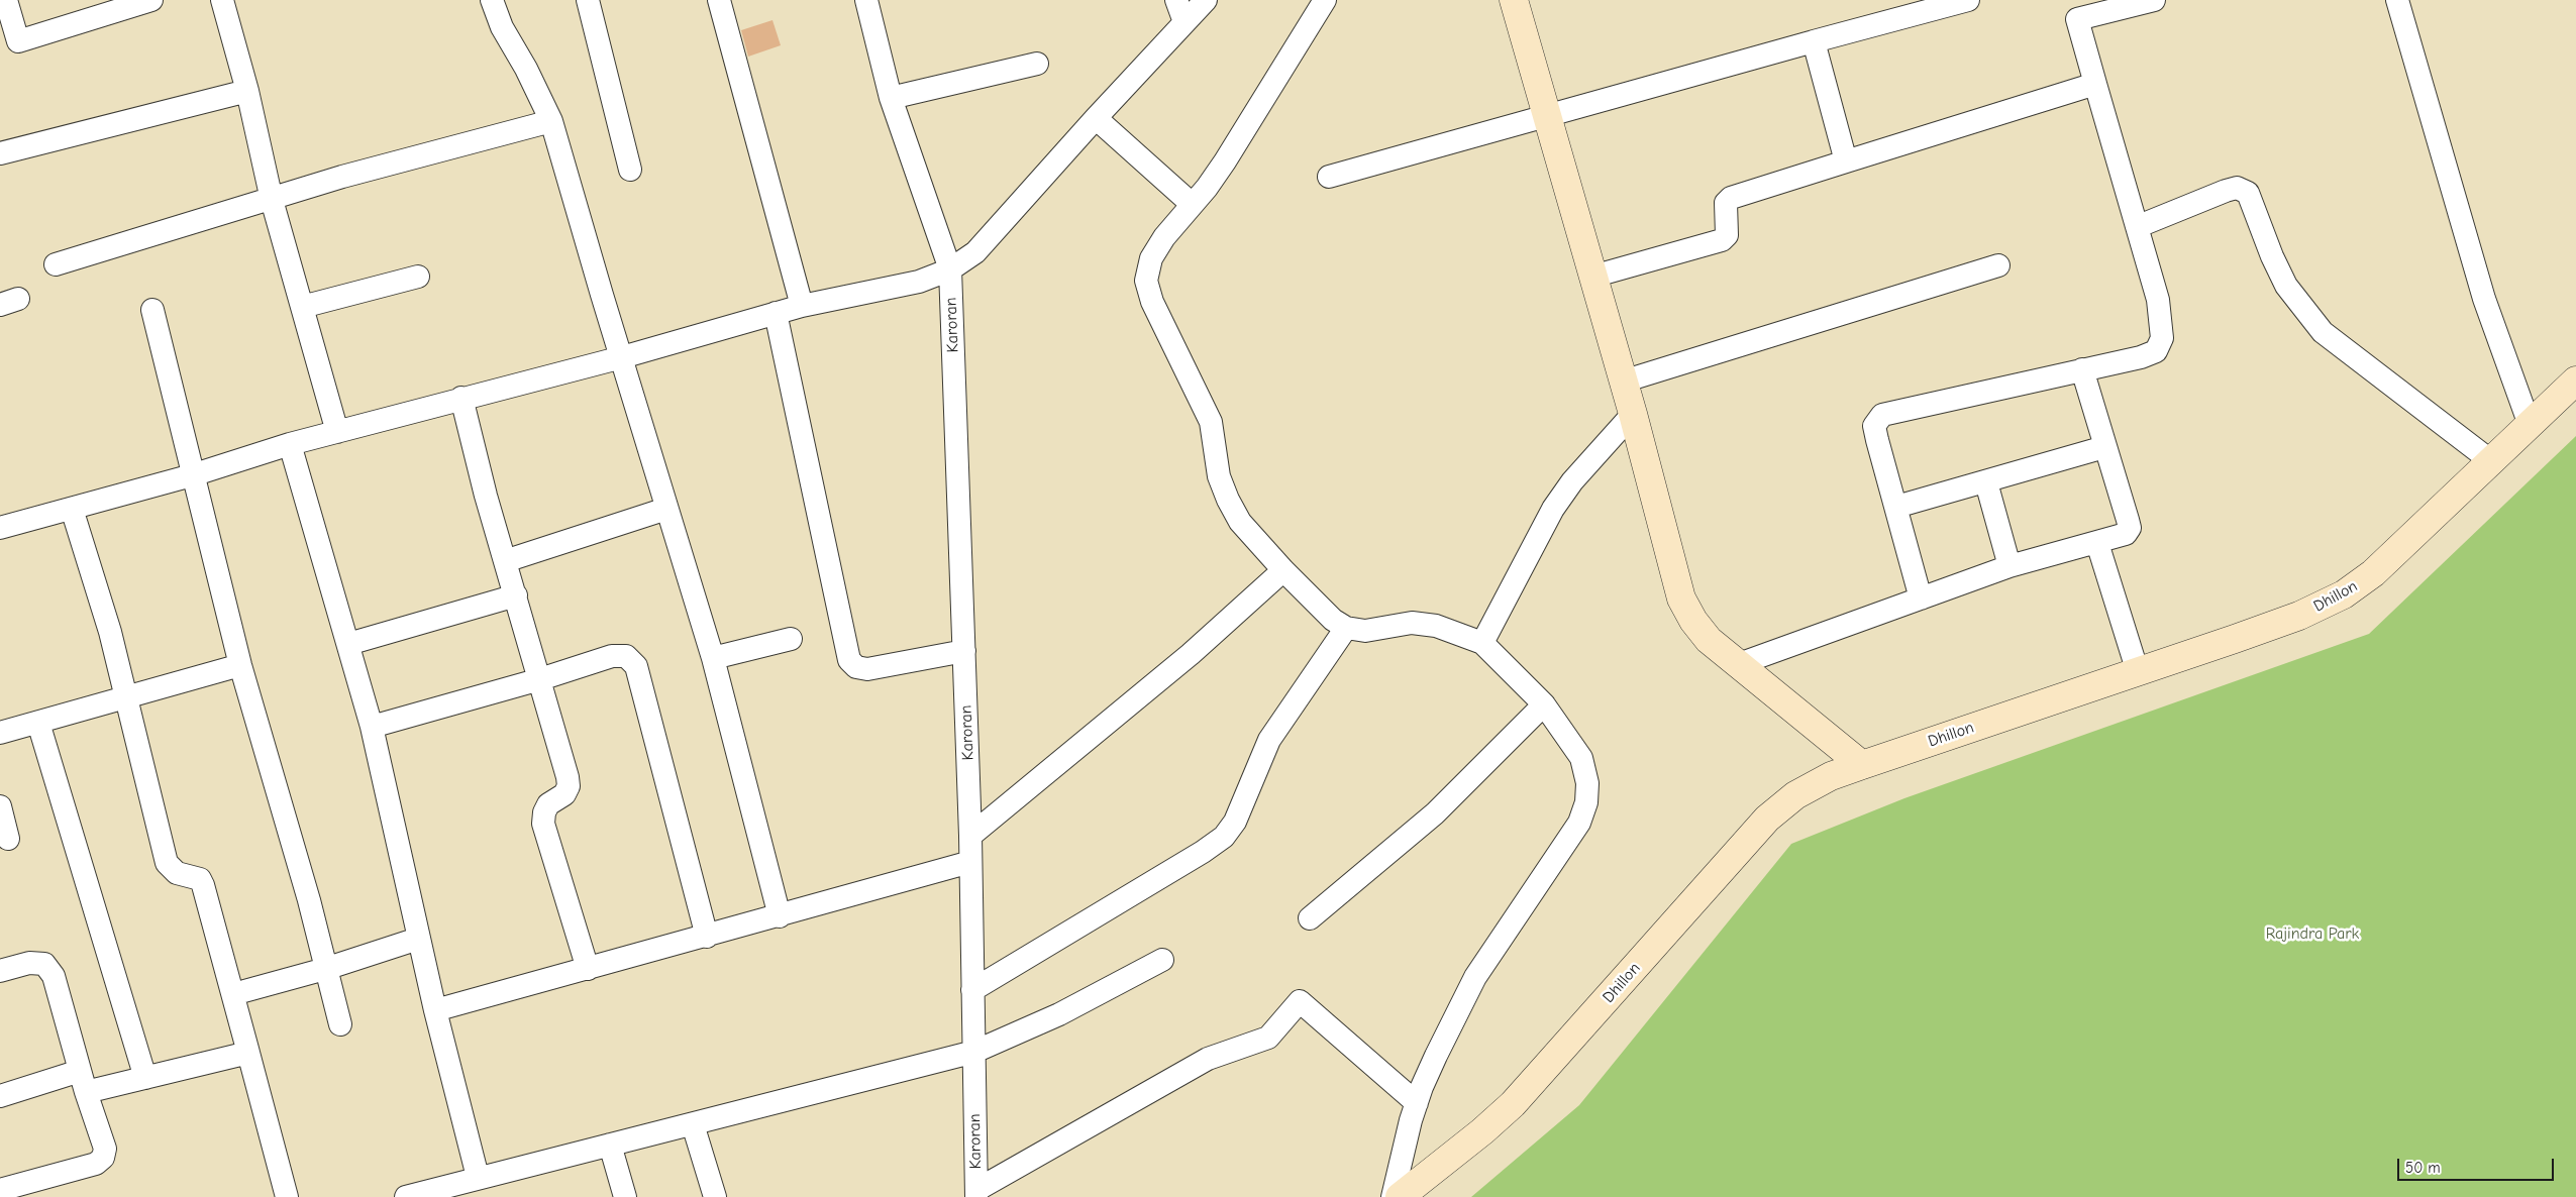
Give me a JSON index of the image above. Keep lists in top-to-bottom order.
{
  "streets": {
    "street": ["Karoran", "Dhillon"]
  },
  "parks": ["Rajindra Park"],
  "scale_bar": "50 m"
}
